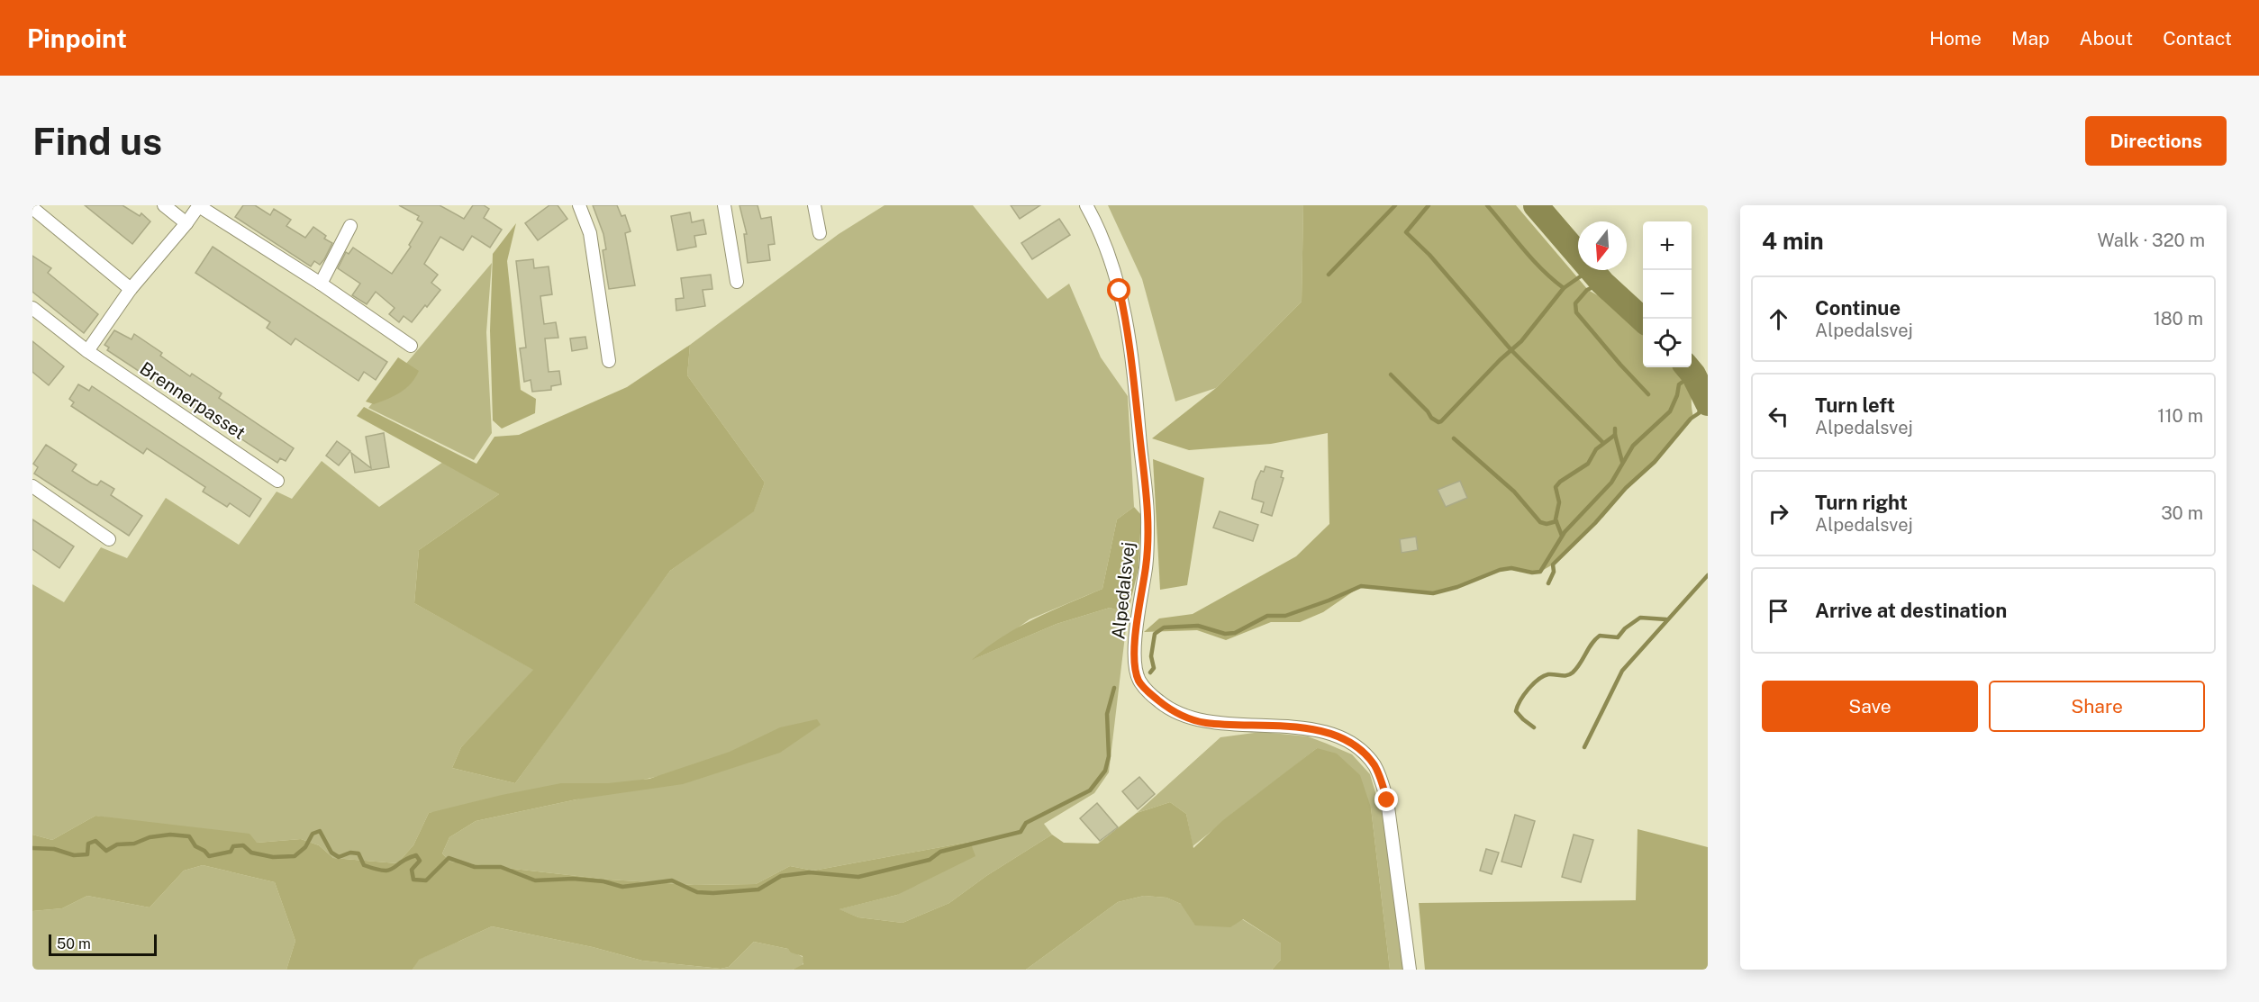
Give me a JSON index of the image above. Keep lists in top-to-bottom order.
{
  "streets": {
    "street": ["Brennerpasset", "Alpedalsvej"]
  },
  "scale_bar": "50 m",
  "north": "bottom",
  "page": {
    "header": "Pinpoint",
    "nav": [
      "Home",
      "Map",
      "About",
      "Contact"
    ],
    "buttons": [
      "Directions",
      ["Save", "Share"]
    ],
    "title": "Find us",
    "heading": ["4 min", "Walk · 320 m"],
    "map_buttons": ["+", "−"],
    "list": [
      ["Continue", "Alpedalsvej", "180 m"],
      ["Turn left", "Alpedalsvej", "110 m"],
      ["Turn right", "Alpedalsvej", "30 m"],
      "Arrive at destination"
    ],
    "scale": "50 m"
  }
}
